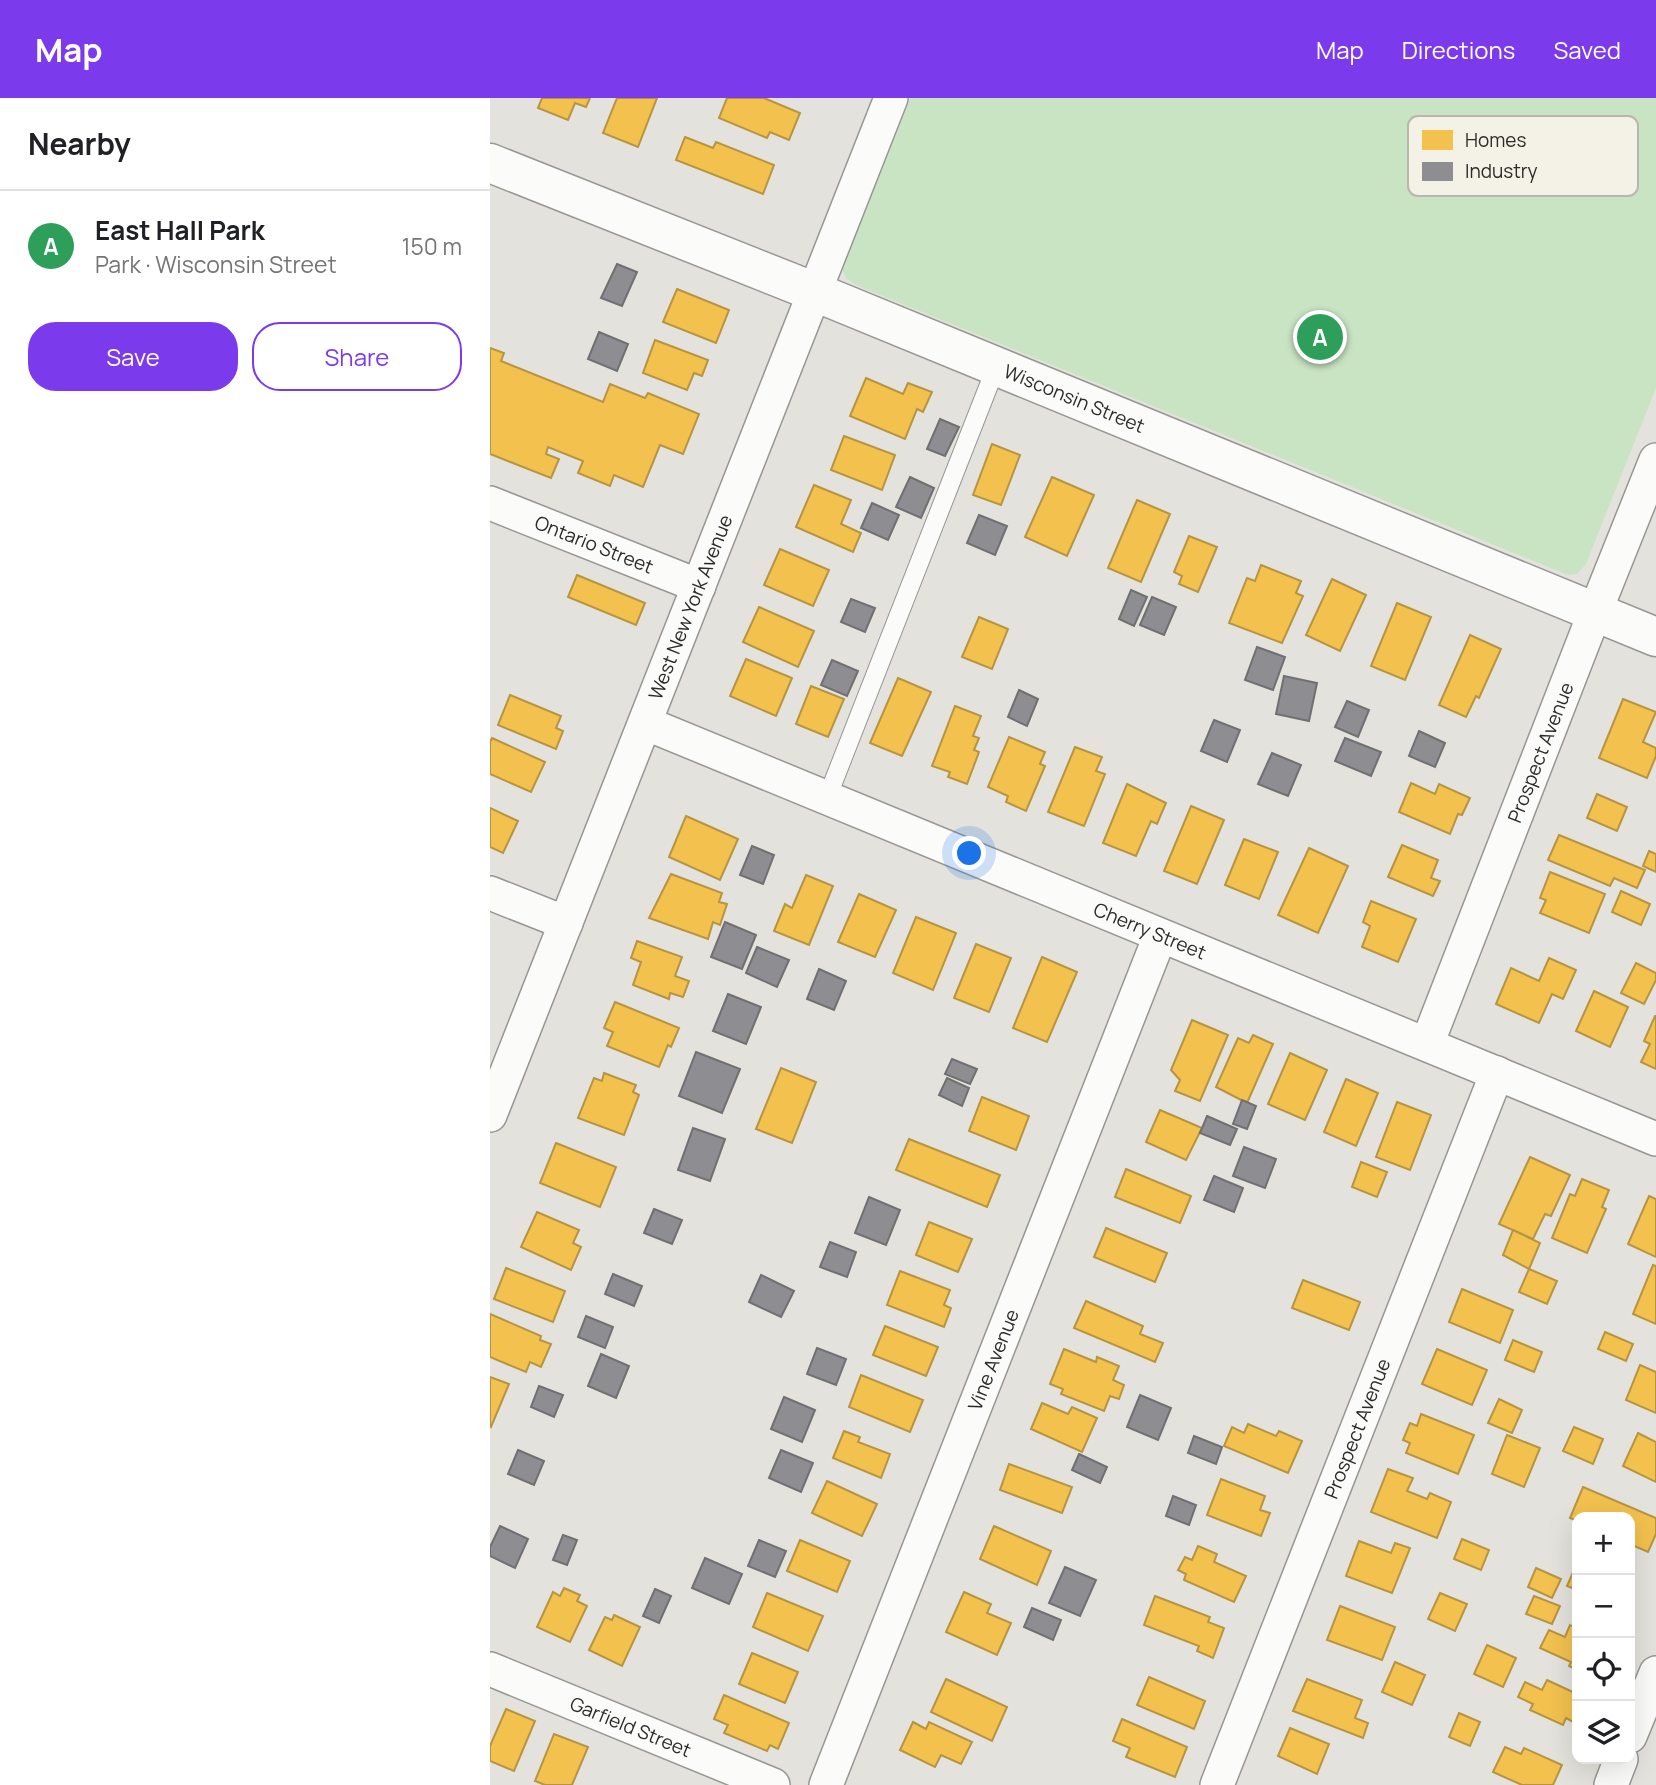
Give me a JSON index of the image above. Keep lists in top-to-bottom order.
{
  "streets": {
    "street": [
      "Wisconsin Street",
      "Ontario Street",
      "West New York Avenue",
      "Prospect Avenue",
      "Cherry Street",
      "Vine Avenue",
      "Garfield Street"
    ]
  },
  "crossings": [
    ["Wisconsin Street", "West New York Avenue"],
    ["Wisconsin Street", "Prospect Avenue"],
    ["Ontario Street", "West New York Avenue"],
    ["West New York Avenue", "Cherry Street"],
    ["Prospect Avenue", "Cherry Street"],
    ["Cherry Street", "Vine Avenue"]
  ],
  "legend": ["Homes", "Industry"],
  "page": {
    "header": "Map",
    "nav": ["Map", "Directions", "Saved"],
    "heading": "Nearby",
    "list": [
      {
        "mark": "A",
        "name": "East Hall Park",
        "note": "Park · Wisconsin Street",
        "value": "150 m"
      }
    ],
    "buttons": ["Save", "Share"],
    "pins": "A",
    "map_buttons": ["+", "−"]
  }
}
